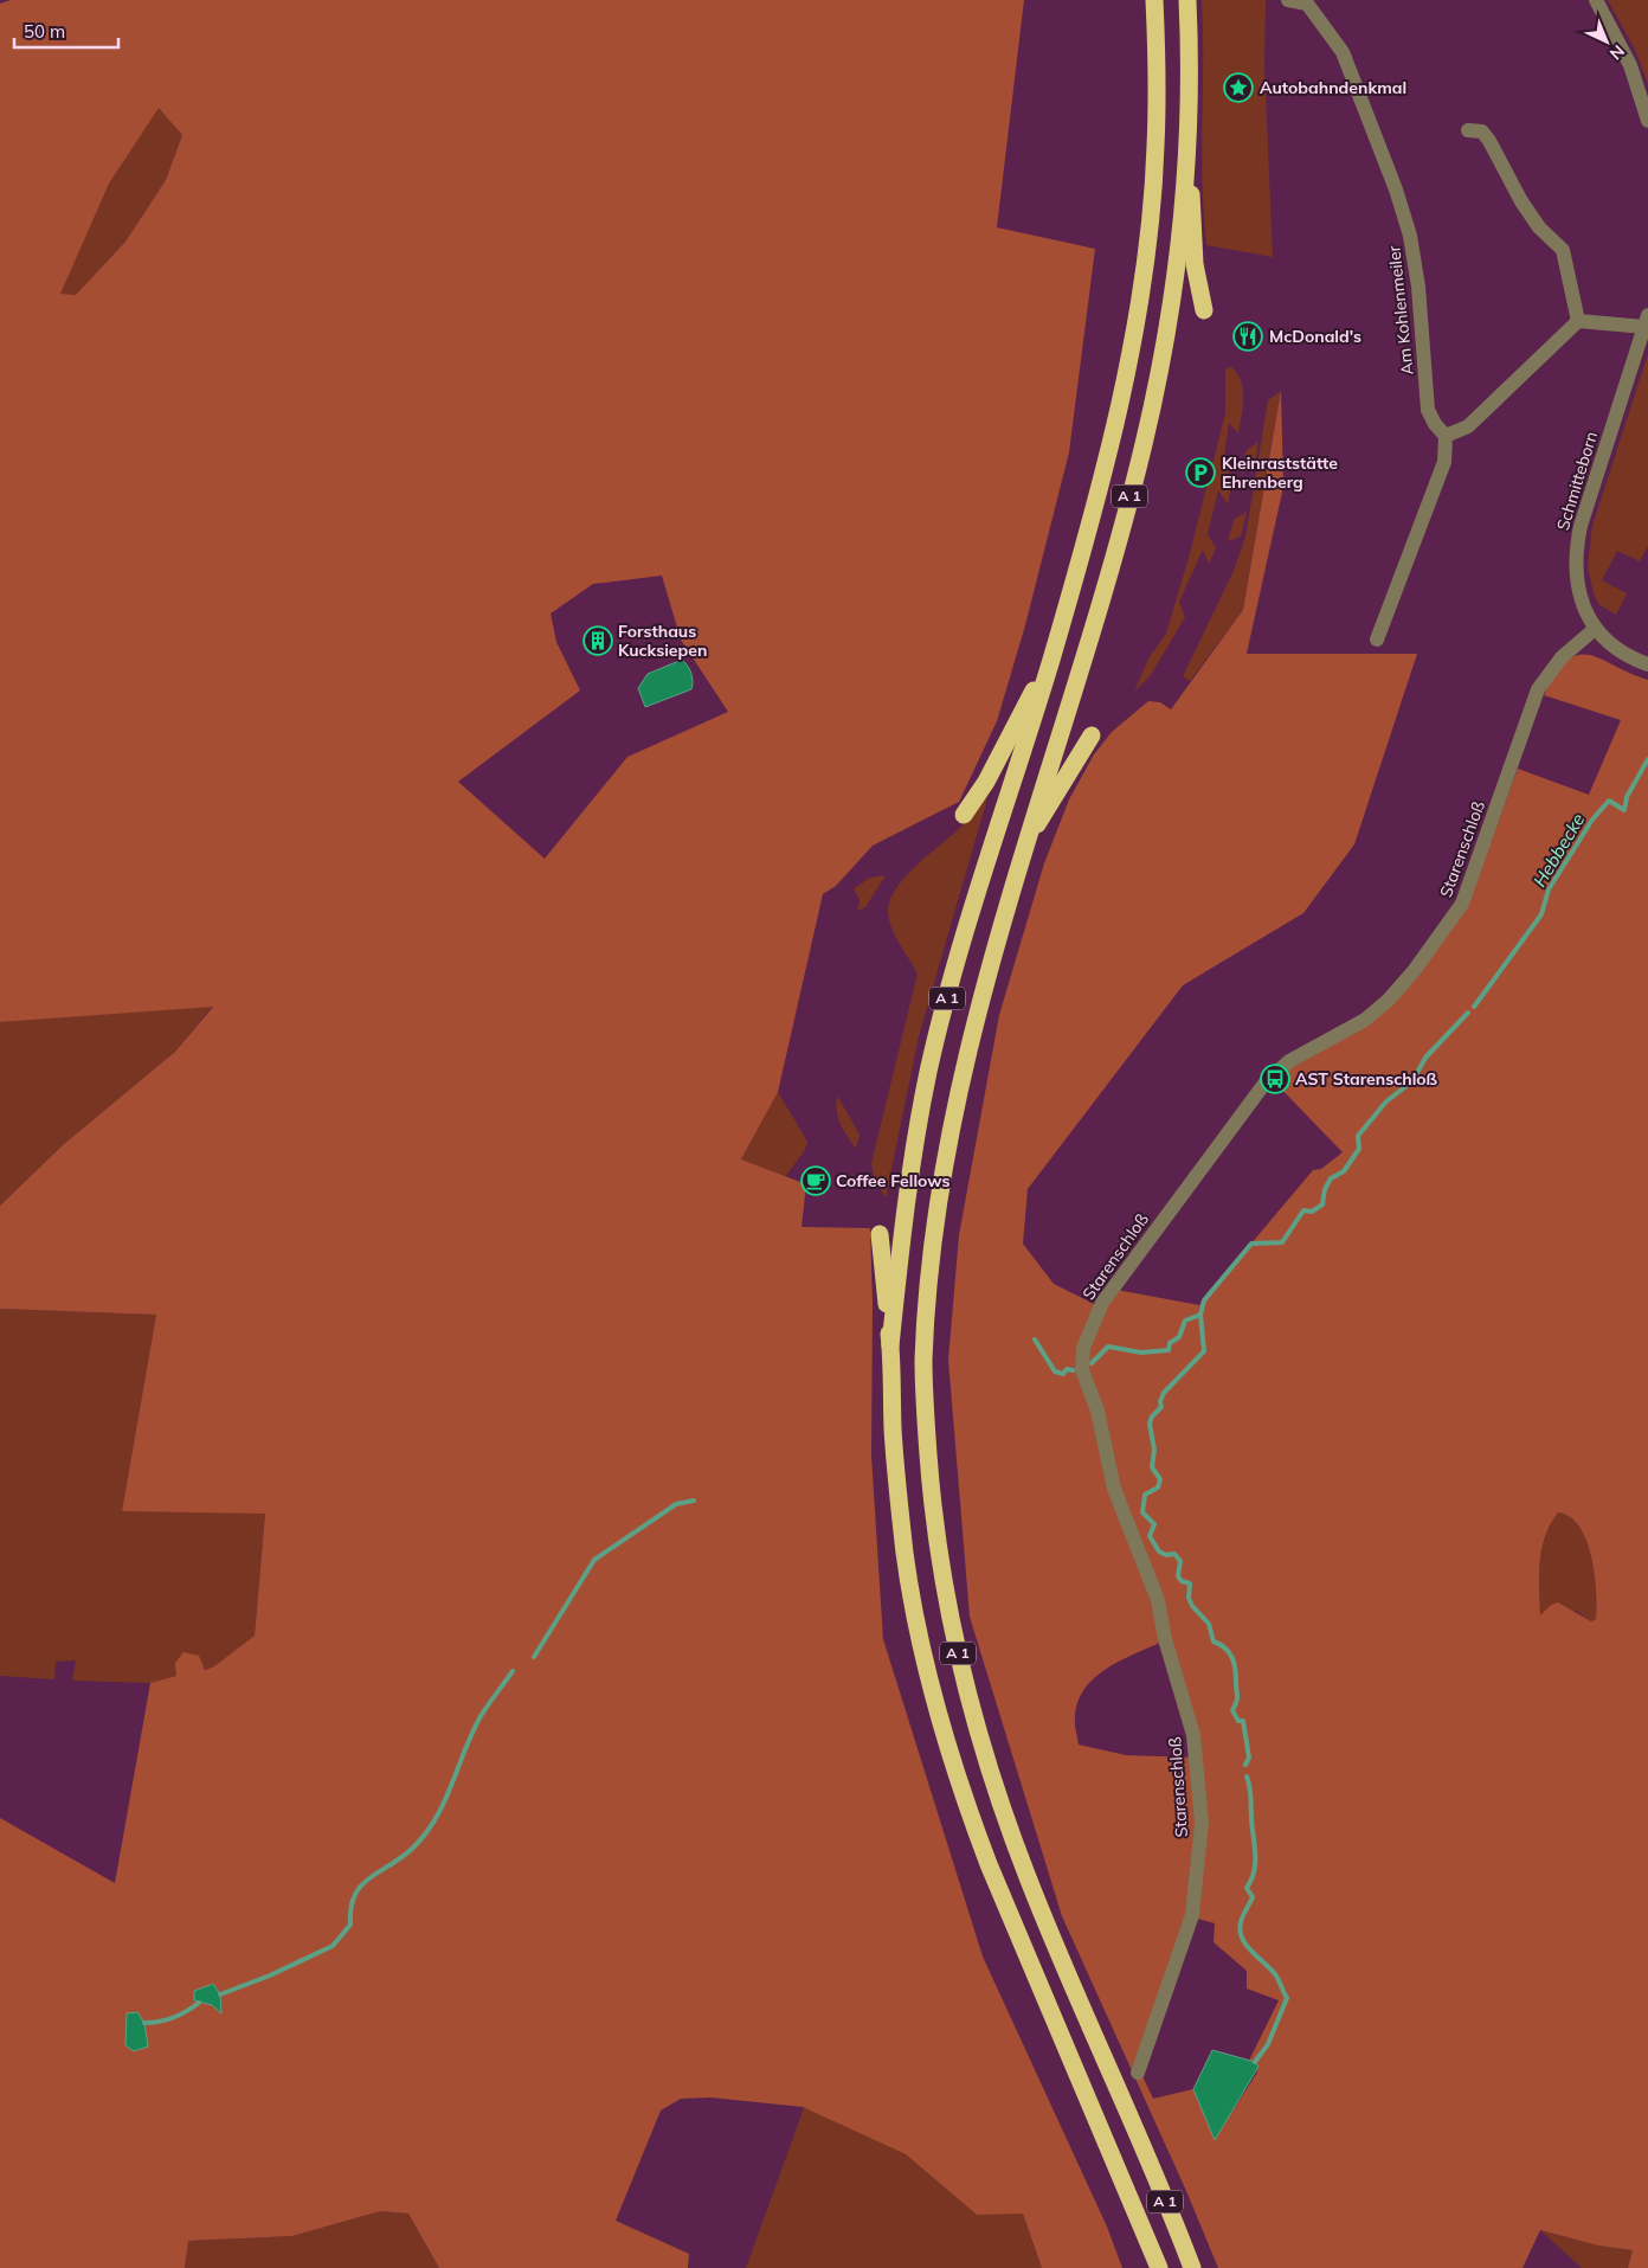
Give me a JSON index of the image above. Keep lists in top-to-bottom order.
{
  "streets": {
    "highway": ["A 1"],
    "street": ["Am Kohlenmeiler", "Schmitteborn", "Starenschloß"]
  },
  "crossings": [
    ["Schmitteborn", "Starenschloß"]
  ],
  "water": ["Hebbecke"],
  "places": {
    "place": ["Autobahndenkmal"],
    "restaurant": ["McDonald's"],
    "parking": ["Kleinraststätte Ehrenberg"],
    "building": ["Forsthaus Kucksiepen"],
    "bus stop": ["AST Starenschloß"],
    "cafe": ["Coffee Fellows"]
  },
  "scale_bar": "50 m",
  "north": "bottom right"
}
